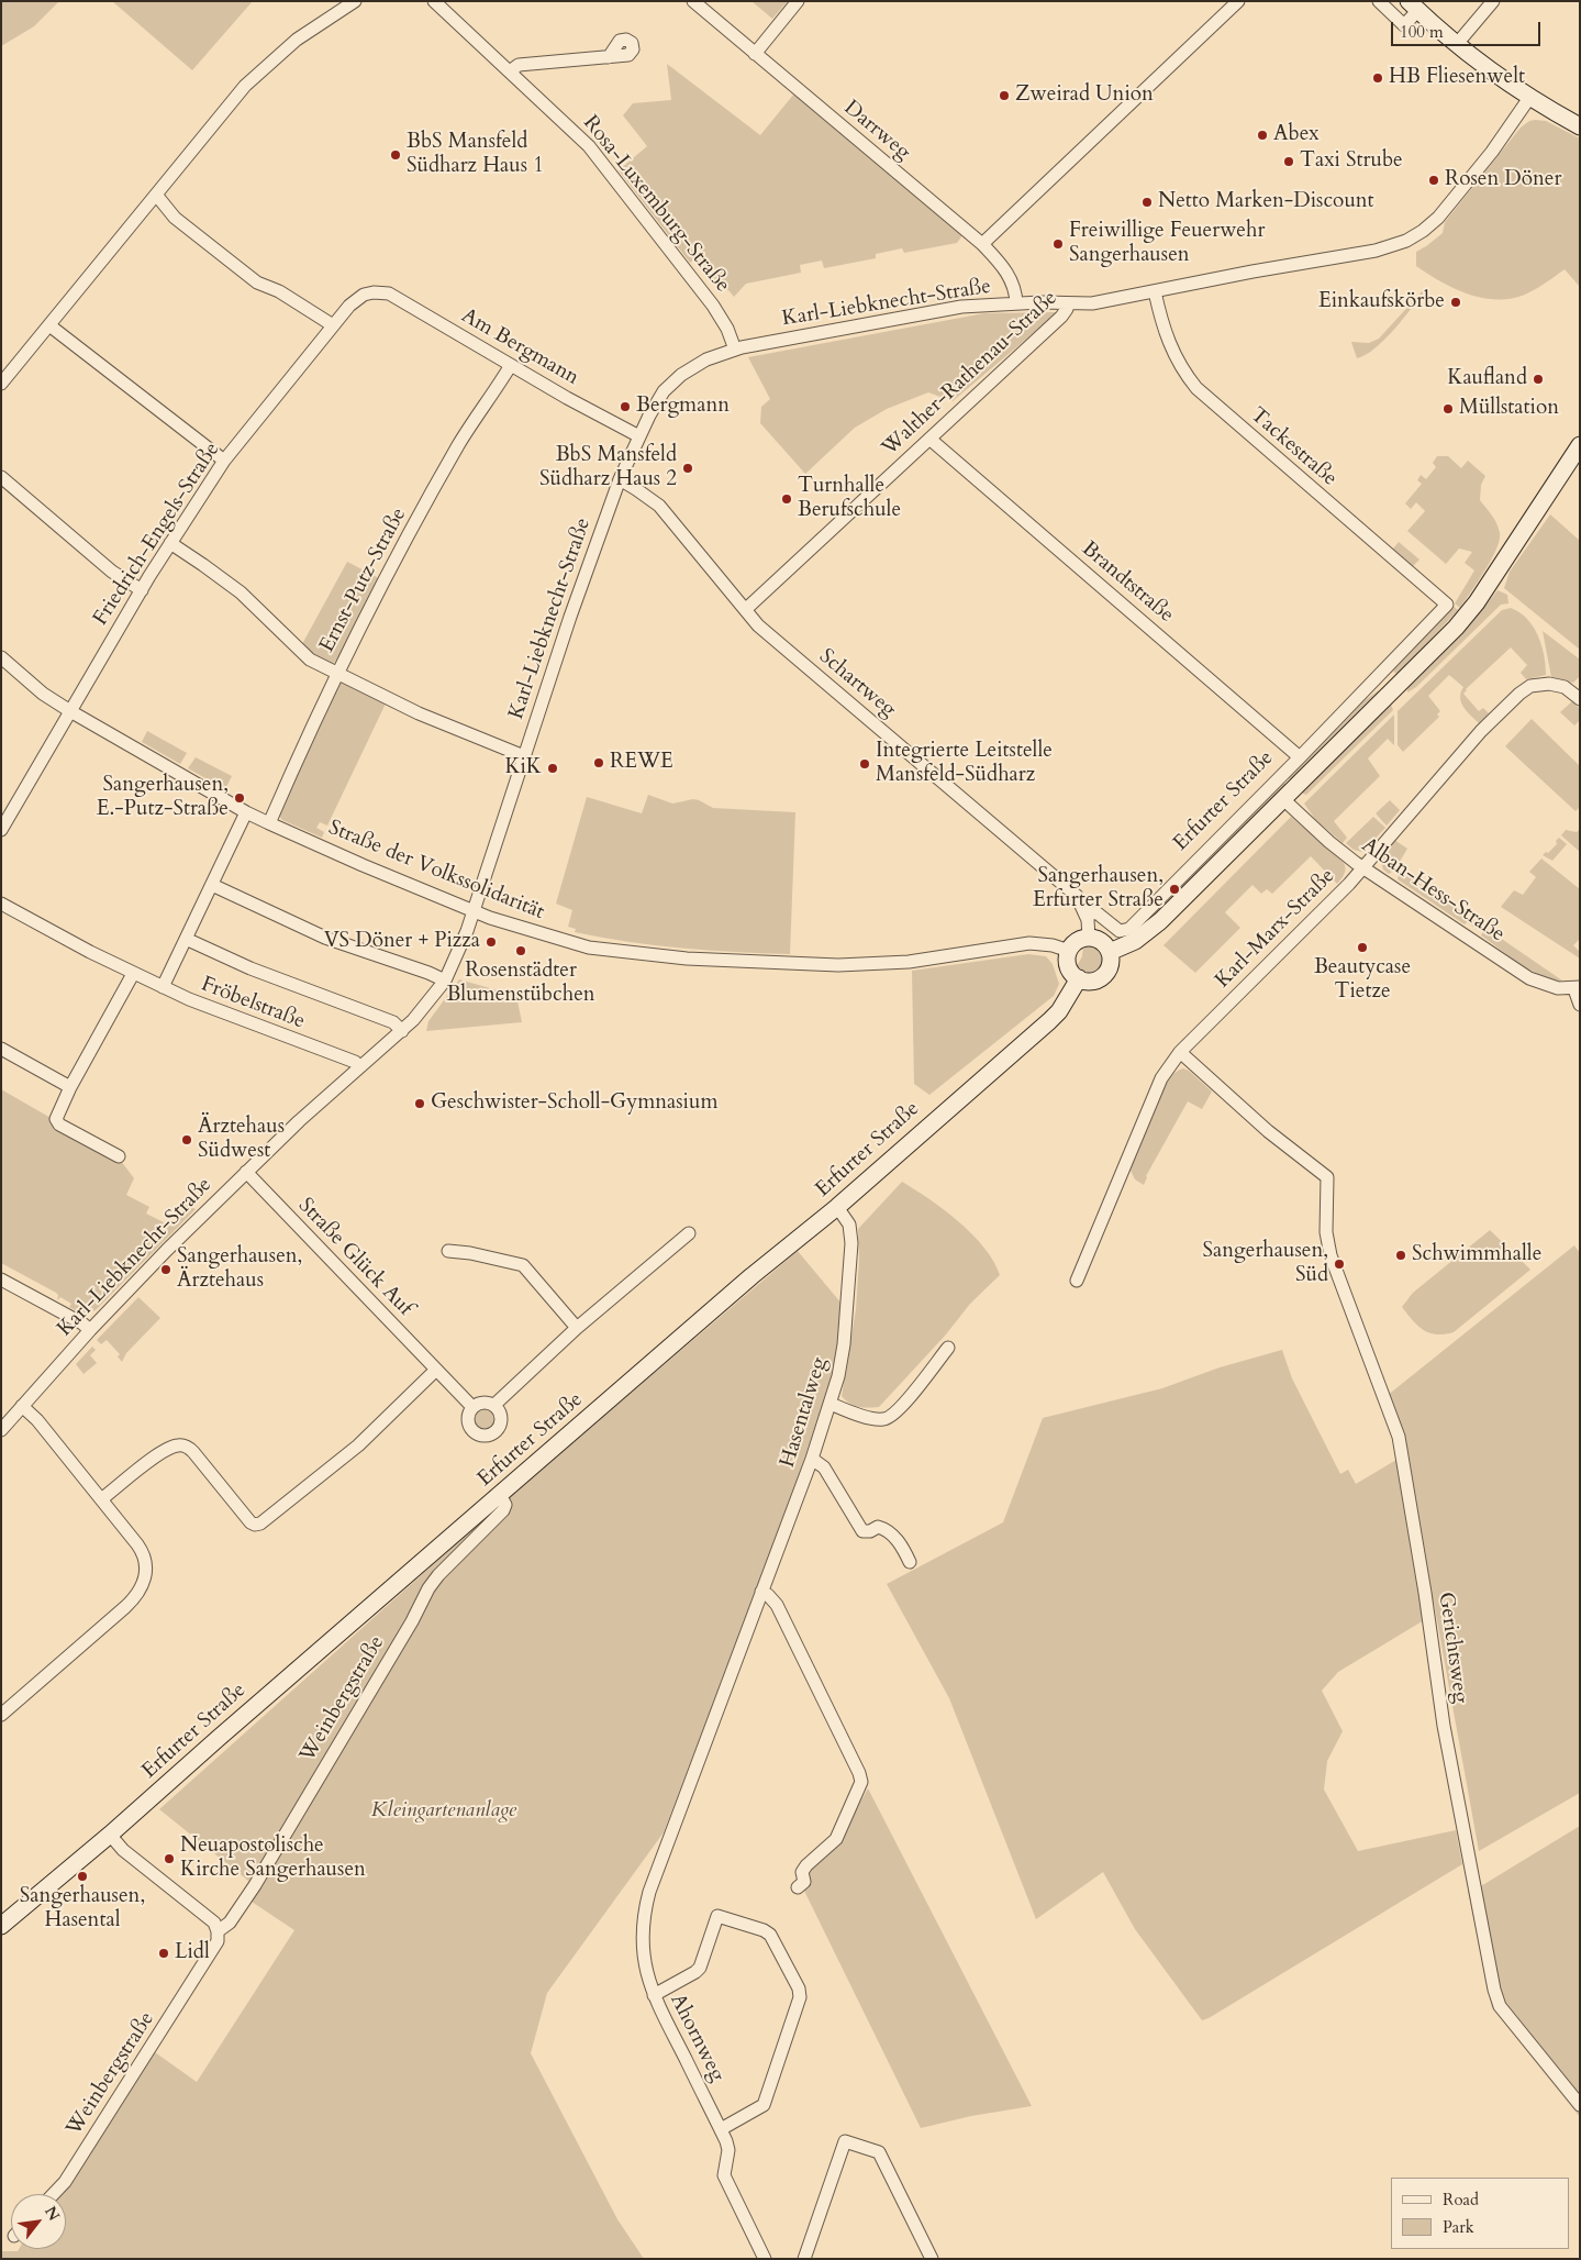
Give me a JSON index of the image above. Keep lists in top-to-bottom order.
{
  "streets": {
    "main road": ["Erfurter Straße"],
    "street": [
      "Darrweg",
      "Rosa-Luxemburg-Straße",
      "Karl-Liebknecht-Straße",
      "Am Bergmann",
      "Walther-Rathenau-Straße",
      "Tackestraße",
      "Friedrich-Engels-Straße",
      "Ernst-Putz-Straße",
      "Brandtstraße",
      "Schartweg",
      "Straße der Volkssolidarität",
      "Alban-Hess-Straße",
      "Karl-Marx-Straße",
      "Fröbelstraße",
      "Straße Glück Auf",
      "Hasentalweg",
      "Gerichtsweg",
      "Weinbergstraße",
      "Ahornweg"
    ]
  },
  "crossings": [
    ["Darrweg", "Karl-Liebknecht-Straße"],
    ["Rosa-Luxemburg-Straße", "Karl-Liebknecht-Straße"],
    ["Karl-Liebknecht-Straße", "Am Bergmann"],
    ["Karl-Liebknecht-Straße", "Walther-Rathenau-Straße"],
    ["Karl-Liebknecht-Straße", "Schartweg"],
    ["Karl-Liebknecht-Straße", "Straße der Volkssolidarität"],
    ["Karl-Liebknecht-Straße", "Fröbelstraße"],
    ["Karl-Liebknecht-Straße", "Straße Glück Auf"],
    ["Am Bergmann", "Friedrich-Engels-Straße"],
    ["Am Bergmann", "Ernst-Putz-Straße"],
    ["Walther-Rathenau-Straße", "Tackestraße"],
    ["Walther-Rathenau-Straße", "Brandtstraße"],
    ["Walther-Rathenau-Straße", "Schartweg"],
    ["Tackestraße", "Erfurter Straße"],
    ["Friedrich-Engels-Straße", "Straße der Volkssolidarität"],
    ["Ernst-Putz-Straße", "Straße der Volkssolidarität"],
    ["Brandtstraße", "Erfurter Straße"],
    ["Schartweg", "Erfurter Straße"],
    ["Schartweg", "Straße der Volkssolidarität"],
    ["Erfurter Straße", "Straße der Volkssolidarität"],
    ["Erfurter Straße", "Alban-Hess-Straße"],
    ["Erfurter Straße", "Hasentalweg"],
    ["Erfurter Straße", "Weinbergstraße"],
    ["Alban-Hess-Straße", "Karl-Marx-Straße"],
    ["Karl-Marx-Straße", "Gerichtsweg"],
    ["Hasentalweg", "Ahornweg"]
  ],
  "parks": ["Kleingartenanlage"],
  "places": [
    "HB Fliesenwelt",
    "Zweirad Union",
    "Abex",
    "BbS Mansfeld Südharz Haus 1",
    "Taxi Strube",
    "Rosen Döner",
    "Netto Marken-Discount",
    "Freiwillige Feuerwehr Sangerhausen",
    "Einkaufskörbe",
    "Kaufland",
    "Bergmann",
    "Müllstation",
    "BbS Mansfeld Südharz Haus 2",
    "Turnhalle Berufschule",
    "REWE",
    "Integrierte Leitstelle Mansfeld-Südharz",
    "KiK",
    "Sangerhausen, E.-Putz-Straße",
    "Sangerhausen, Erfurter Straße",
    "VS Döner + Pizza",
    "Beautycase Tietze",
    "Rosenstädter Blumenstübchen",
    "Geschwister-Scholl-Gymnasium",
    "Ärztehaus Südwest",
    "Schwimmhalle",
    "Sangerhausen, Süd",
    "Sangerhausen, Ärztehaus",
    "Neuapostolische Kirche Sangerhausen",
    "Sangerhausen, Hasental",
    "Lidl"
  ],
  "legend": ["Road", "Park"],
  "scale_bar": "100 m",
  "north": "top right"
}
